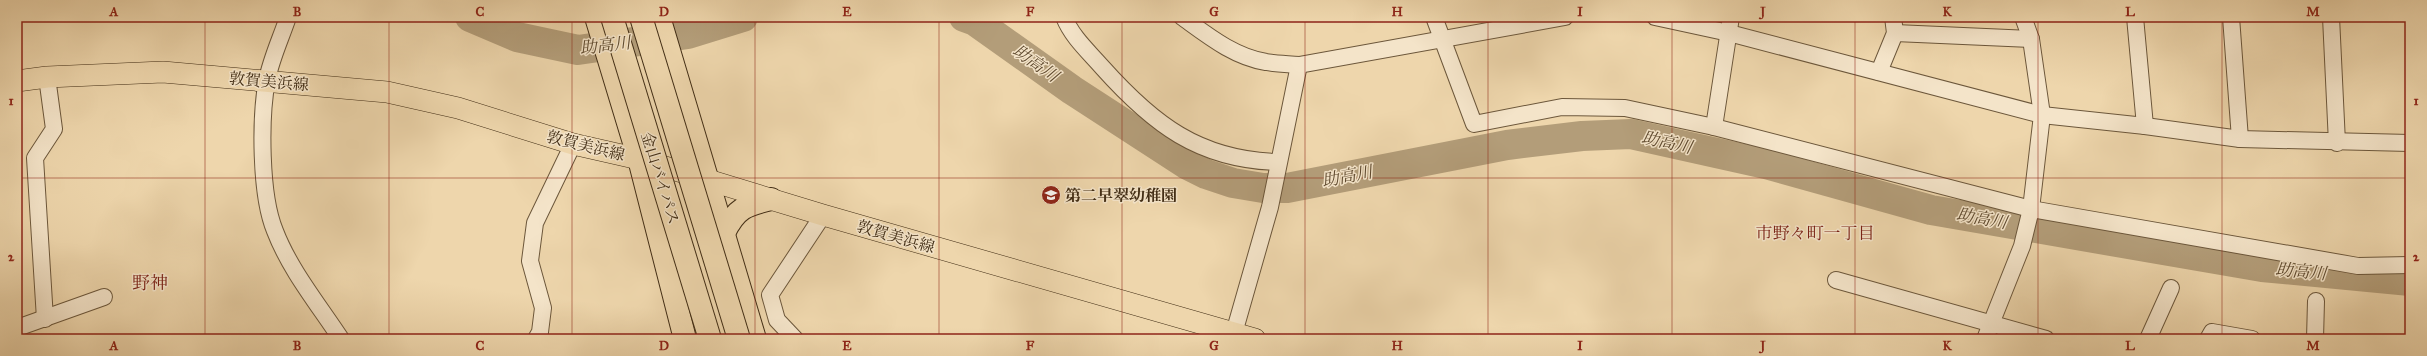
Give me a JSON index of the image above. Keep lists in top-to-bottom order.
{
  "streets": {
    "highway": ["金山バイパス"],
    "main road": ["敦賀美浜線"]
  },
  "districts": ["市野々町一丁目", "野神"],
  "water": ["助高川"],
  "places": {
    "school or university": ["第二早翠幼稚園"]
  },
  "grid": {
    "columns": [
      "A",
      "B",
      "C",
      "D",
      "E",
      "F",
      "G",
      "H",
      "I",
      "J",
      "K",
      "L",
      "M"
    ],
    "rows": ["1", "2"]
  }
}
